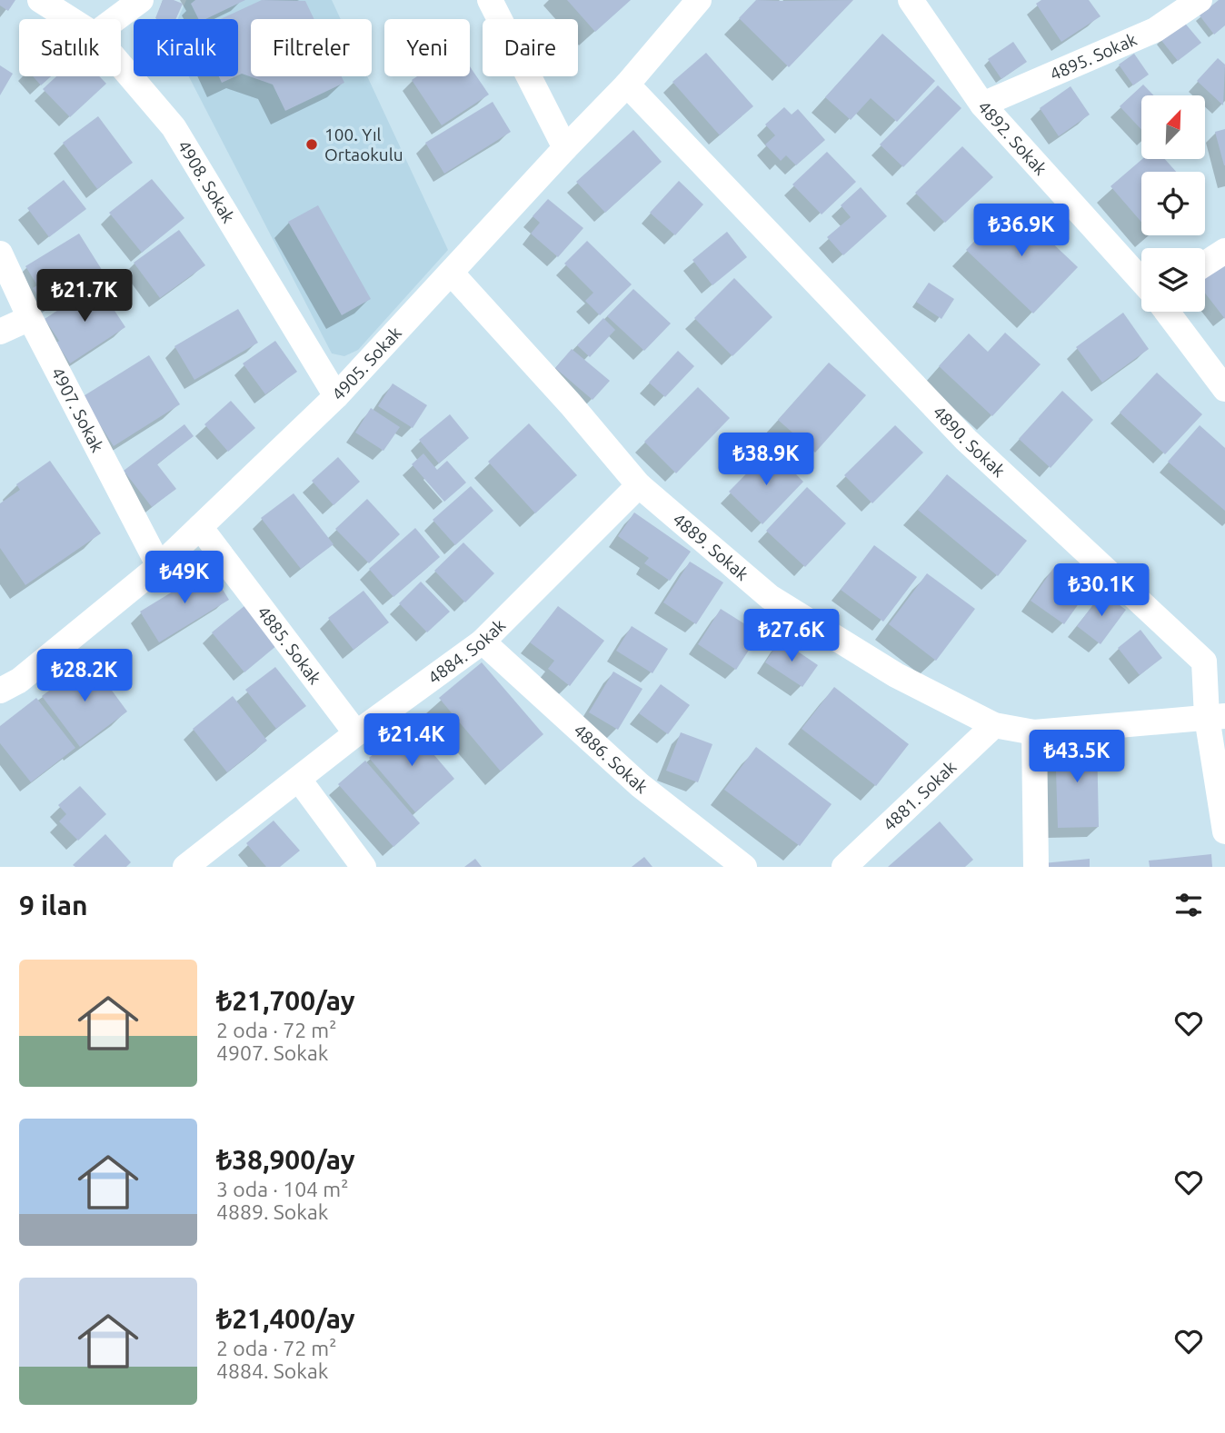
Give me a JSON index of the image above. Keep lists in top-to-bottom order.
{
  "streets": {
    "street": [
      "4895. Sokak",
      "4892. Sokak",
      "4908. Sokak",
      "4905. Sokak",
      "4907. Sokak",
      "4890. Sokak",
      "4889. Sokak",
      "4885. Sokak",
      "4884. Sokak",
      "4886. Sokak",
      "4881. Sokak"
    ]
  },
  "crossings": [
    ["4895. Sokak", "4892. Sokak"],
    ["4908. Sokak", "4905. Sokak"],
    ["4905. Sokak", "4907. Sokak"],
    ["4905. Sokak", "4890. Sokak"],
    ["4905. Sokak", "4889. Sokak"],
    ["4905. Sokak", "4885. Sokak"],
    ["4889. Sokak", "4884. Sokak"],
    ["4889. Sokak", "4881. Sokak"],
    ["4885. Sokak", "4884. Sokak"],
    ["4884. Sokak", "4886. Sokak"]
  ],
  "places": ["100. Yıl Ortaokulu"],
  "north": "top right",
  "page": {
    "chip": [
      "Satılık",
      "Kiralık",
      "Filtreler",
      "Yeni",
      "Daire"
    ],
    "price": [
      "₺36.9K",
      "₺21.7K",
      "₺38.9K",
      "₺49K",
      "₺30.1K",
      "₺27.6K",
      "₺28.2K",
      "₺21.4K",
      "₺43.5K"
    ],
    "heading": "9 ilan",
    "list": [
      {
        "name": "₺21,700/ay",
        "note": "2 oda · 72 m² · 4907. Sokak"
      },
      {
        "name": "₺38,900/ay",
        "note": "3 oda · 104 m² · 4889. Sokak"
      },
      {
        "name": "₺21,400/ay",
        "note": "2 oda · 72 m² · 4884. Sokak"
      }
    ]
  }
}
